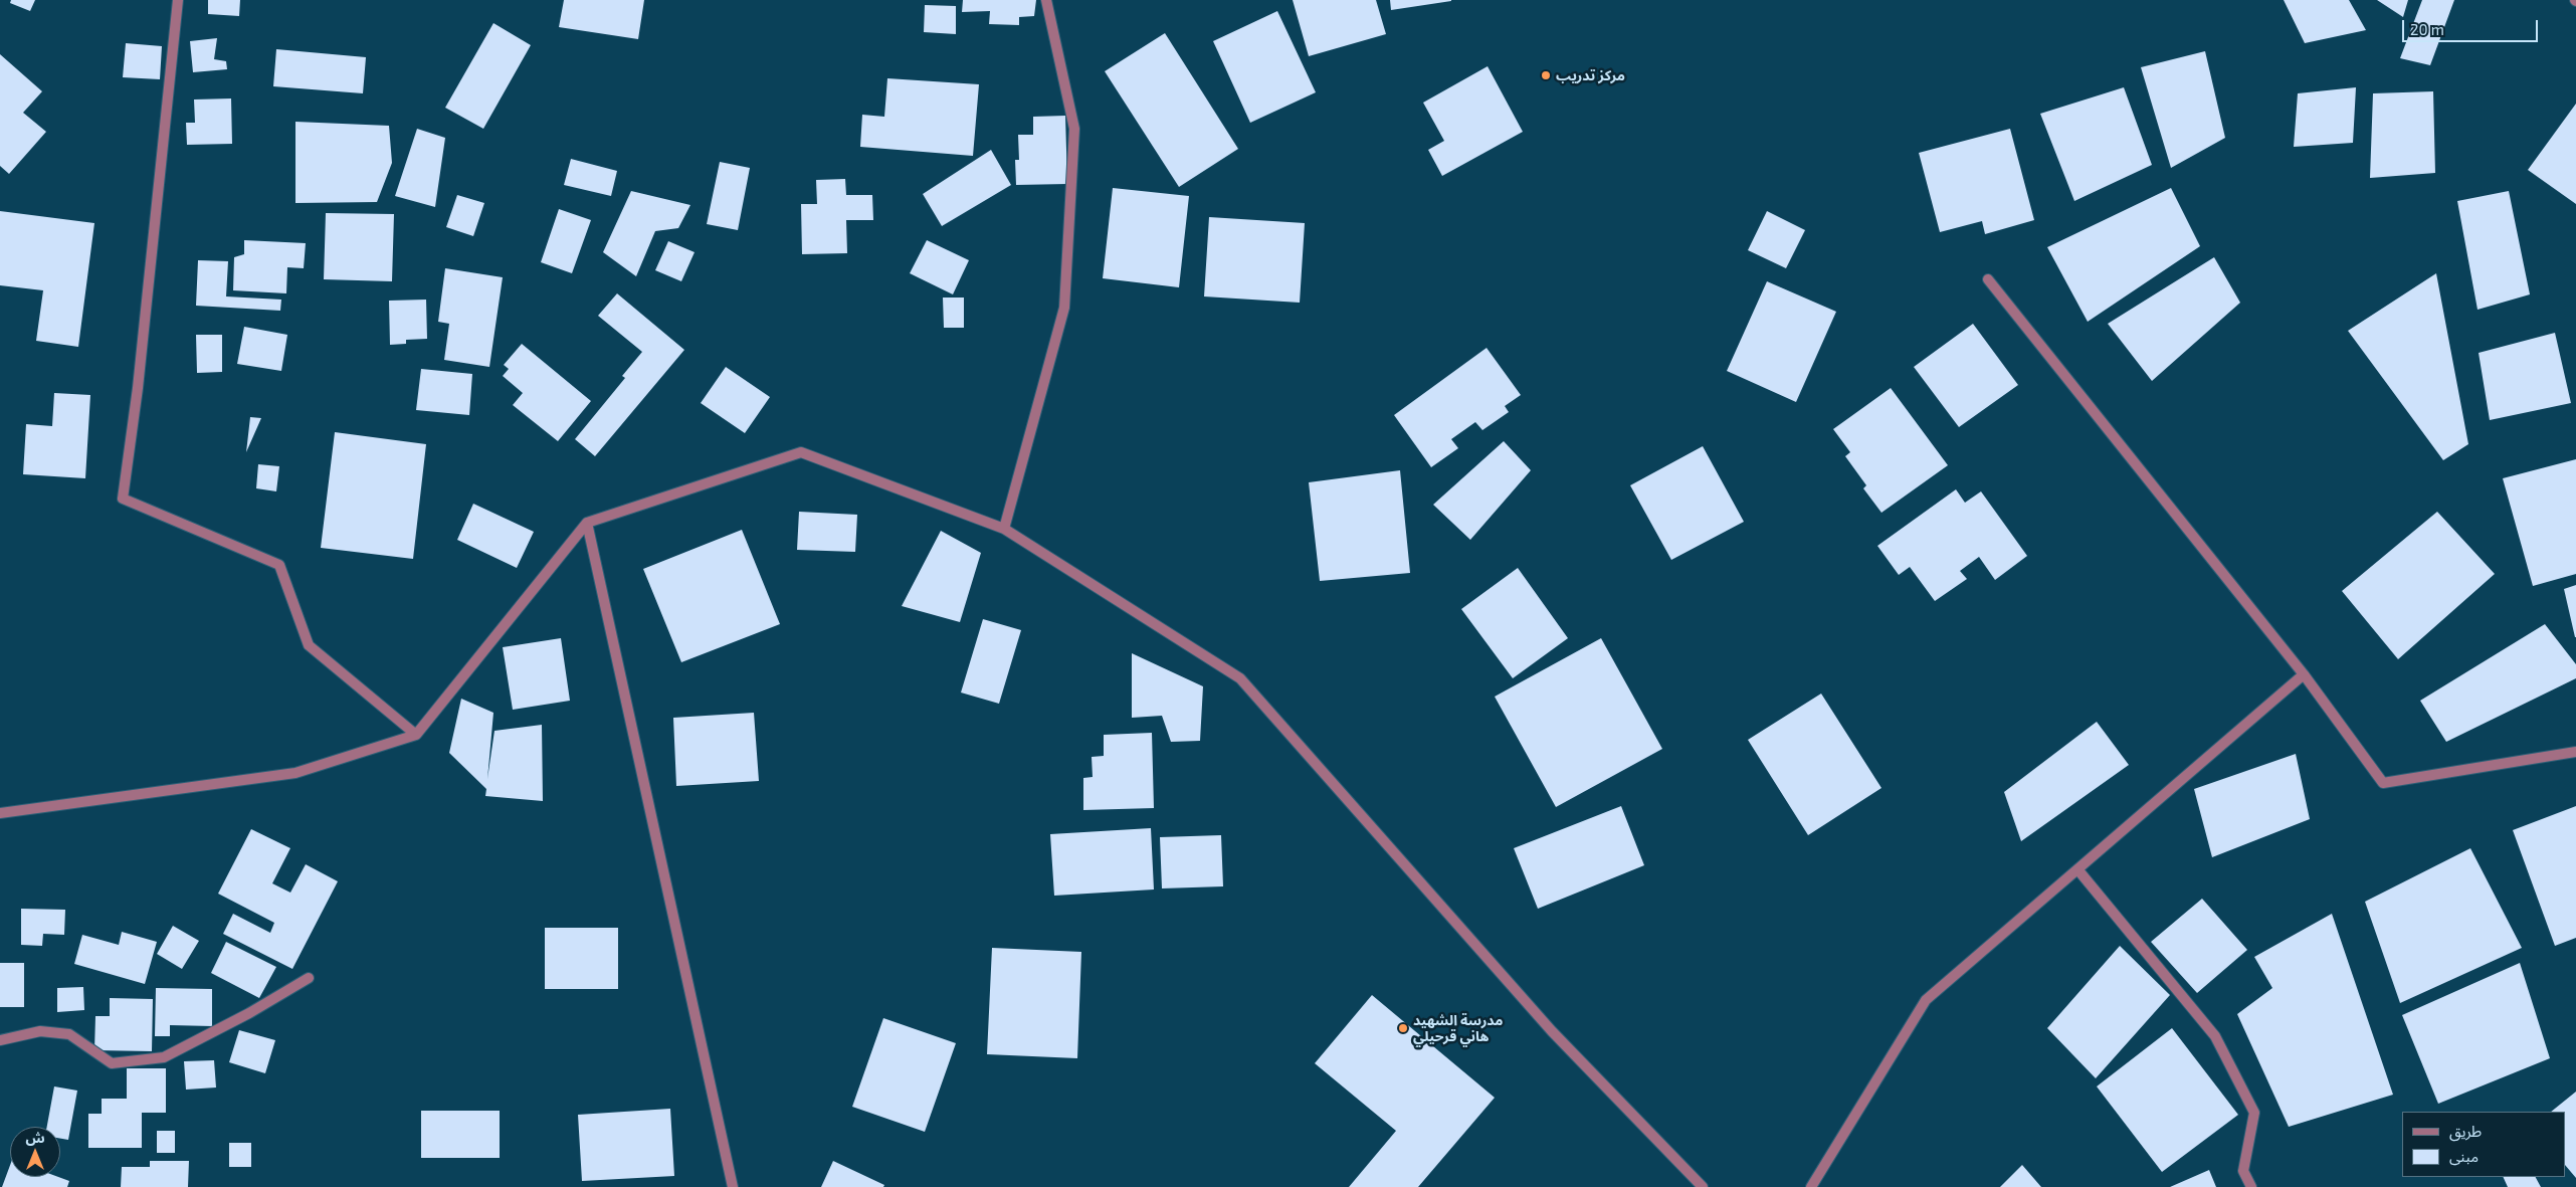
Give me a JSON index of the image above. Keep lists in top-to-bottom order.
{
  "places": ["مركز تدريب", "مدرسة الشهيد هاني قرحيلي"],
  "legend": ["طريق", "مبنى"],
  "scale_bar": "20 m",
  "north": "top"
}
